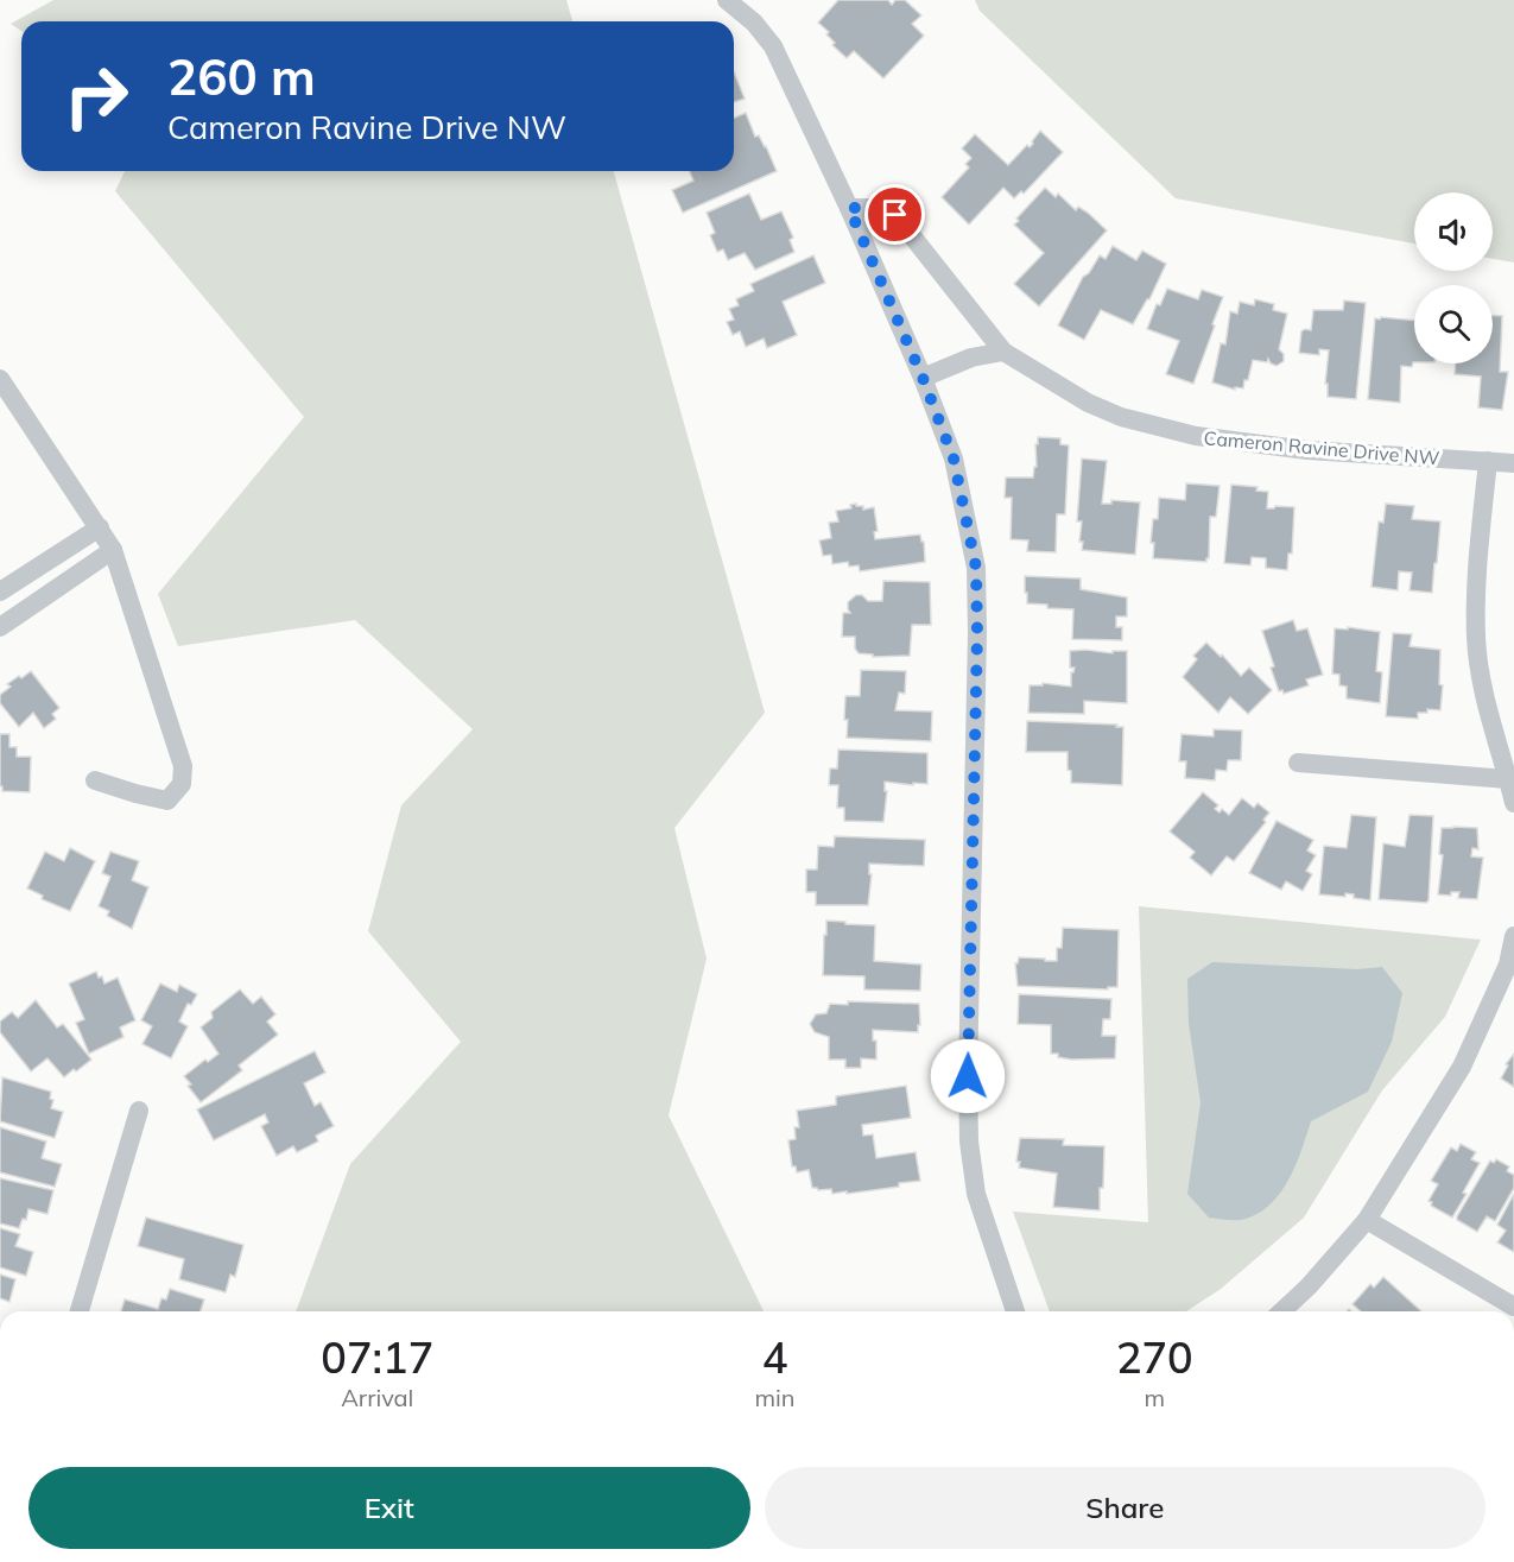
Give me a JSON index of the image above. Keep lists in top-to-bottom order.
{
  "streets": {
    "street": ["Cameron Ravine Drive NW"]
  },
  "page": {
    "turn": ["260 m", "Cameron Ravine Drive NW"],
    "eta": [
      "07:17",
      "Arrival",
      "4",
      "min",
      "270",
      "m"
    ],
    "buttons": ["Exit", "Share"]
  }
}
